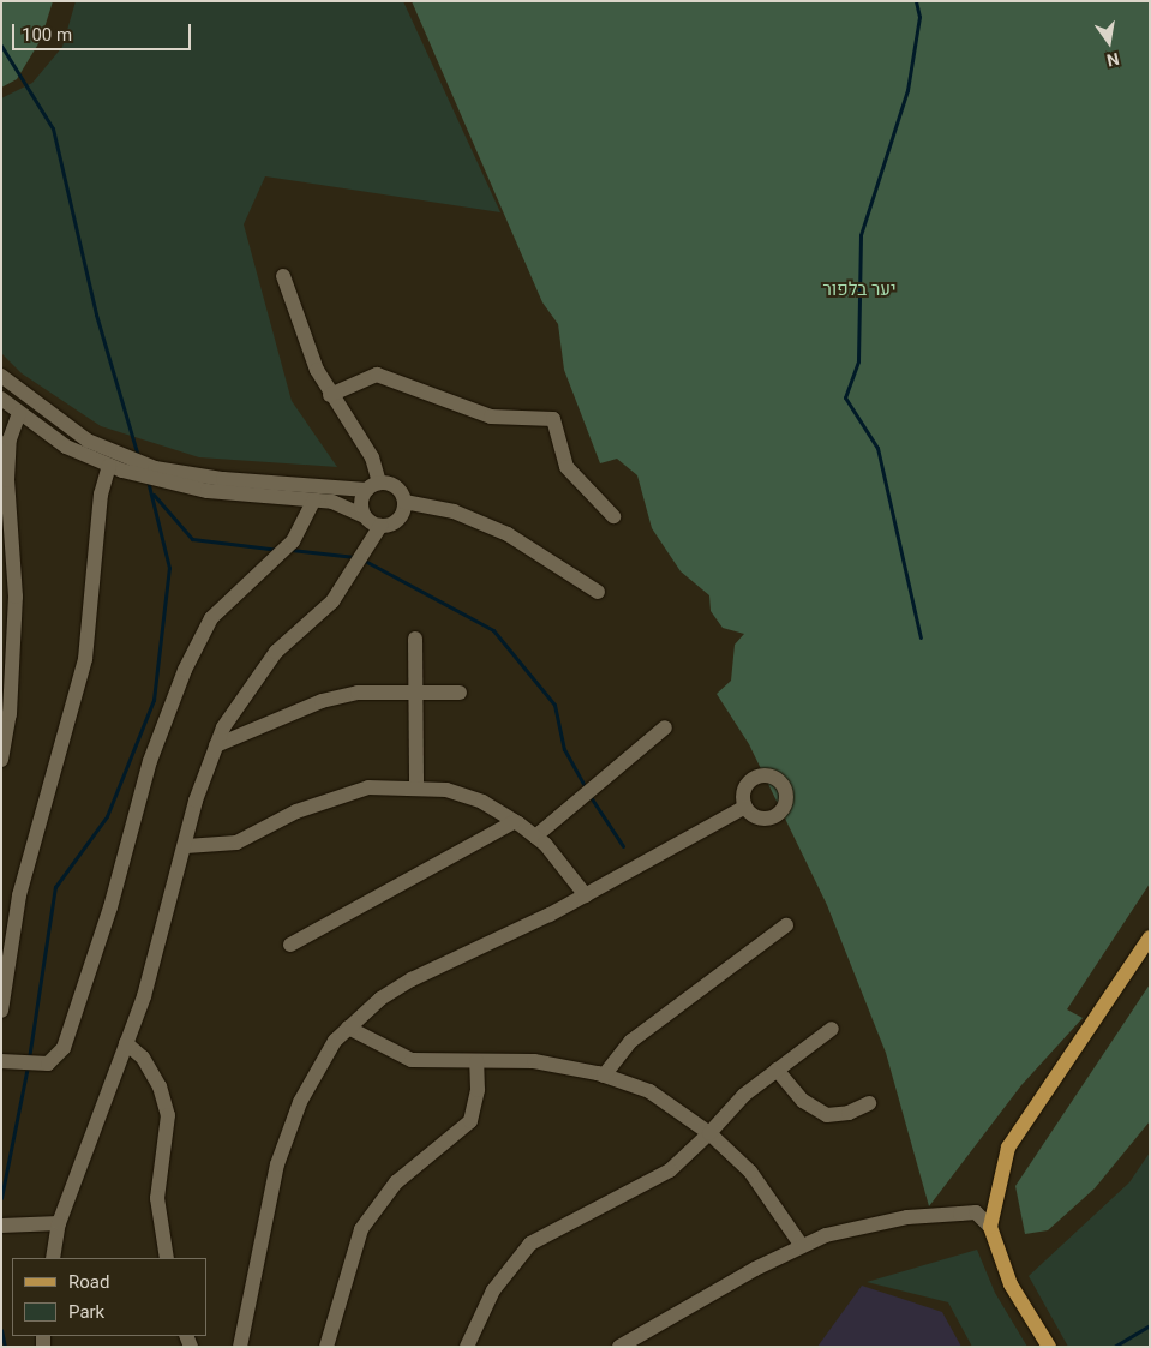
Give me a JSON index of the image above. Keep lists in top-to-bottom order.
{
  "parks": ["יער בלפור"],
  "legend": ["Road", "Park"],
  "scale_bar": "100 m",
  "north": "bottom"
}
